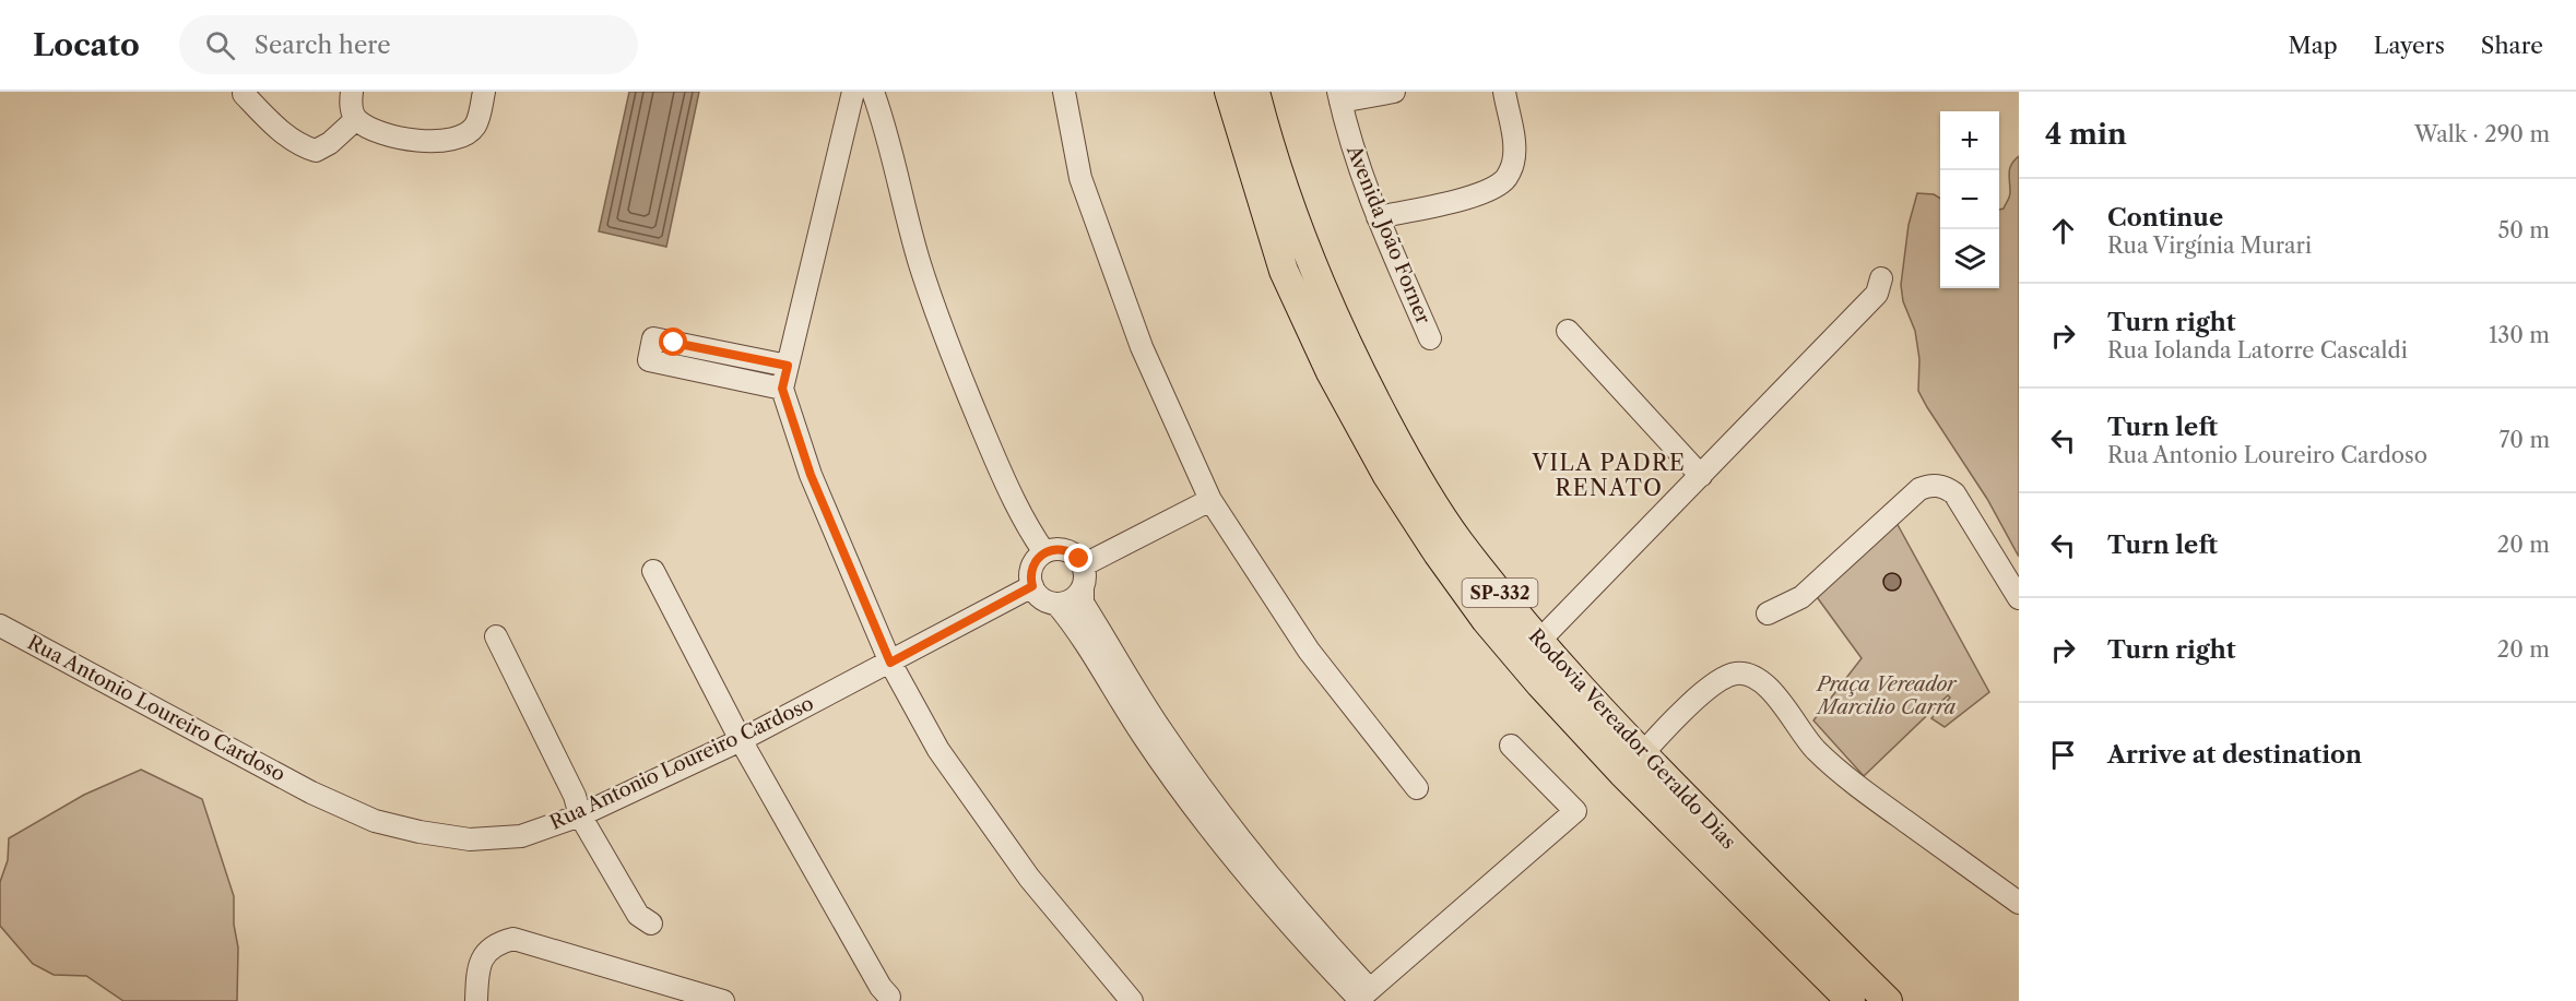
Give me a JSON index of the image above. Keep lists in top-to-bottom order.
{
  "streets": {
    "main road": ["SP-332", "Rodovia Vereador Geraldo Dias"],
    "street": ["Avenida João Forner", "Rua Antonio Loureiro Cardoso"]
  },
  "districts": ["VILA PADRE RENATO"],
  "parks": ["Praça Vereador Marcilio Carra"],
  "page": {
    "header": "Locato",
    "search": "Search here",
    "nav": ["Map", "Layers", "Share"],
    "heading": ["4 min", "Walk · 290 m"],
    "map_buttons": ["+", "−"],
    "list": [
      ["Continue", "Rua Virgínia Murari", "50 m"],
      ["Turn right", "Rua Iolanda Latorre Cascaldi", "130 m"],
      ["Turn left", "Rua Antonio Loureiro Cardoso", "70 m"],
      ["Turn left", "20 m"],
      ["Turn right", "20 m"],
      "Arrive at destination"
    ]
  }
}
